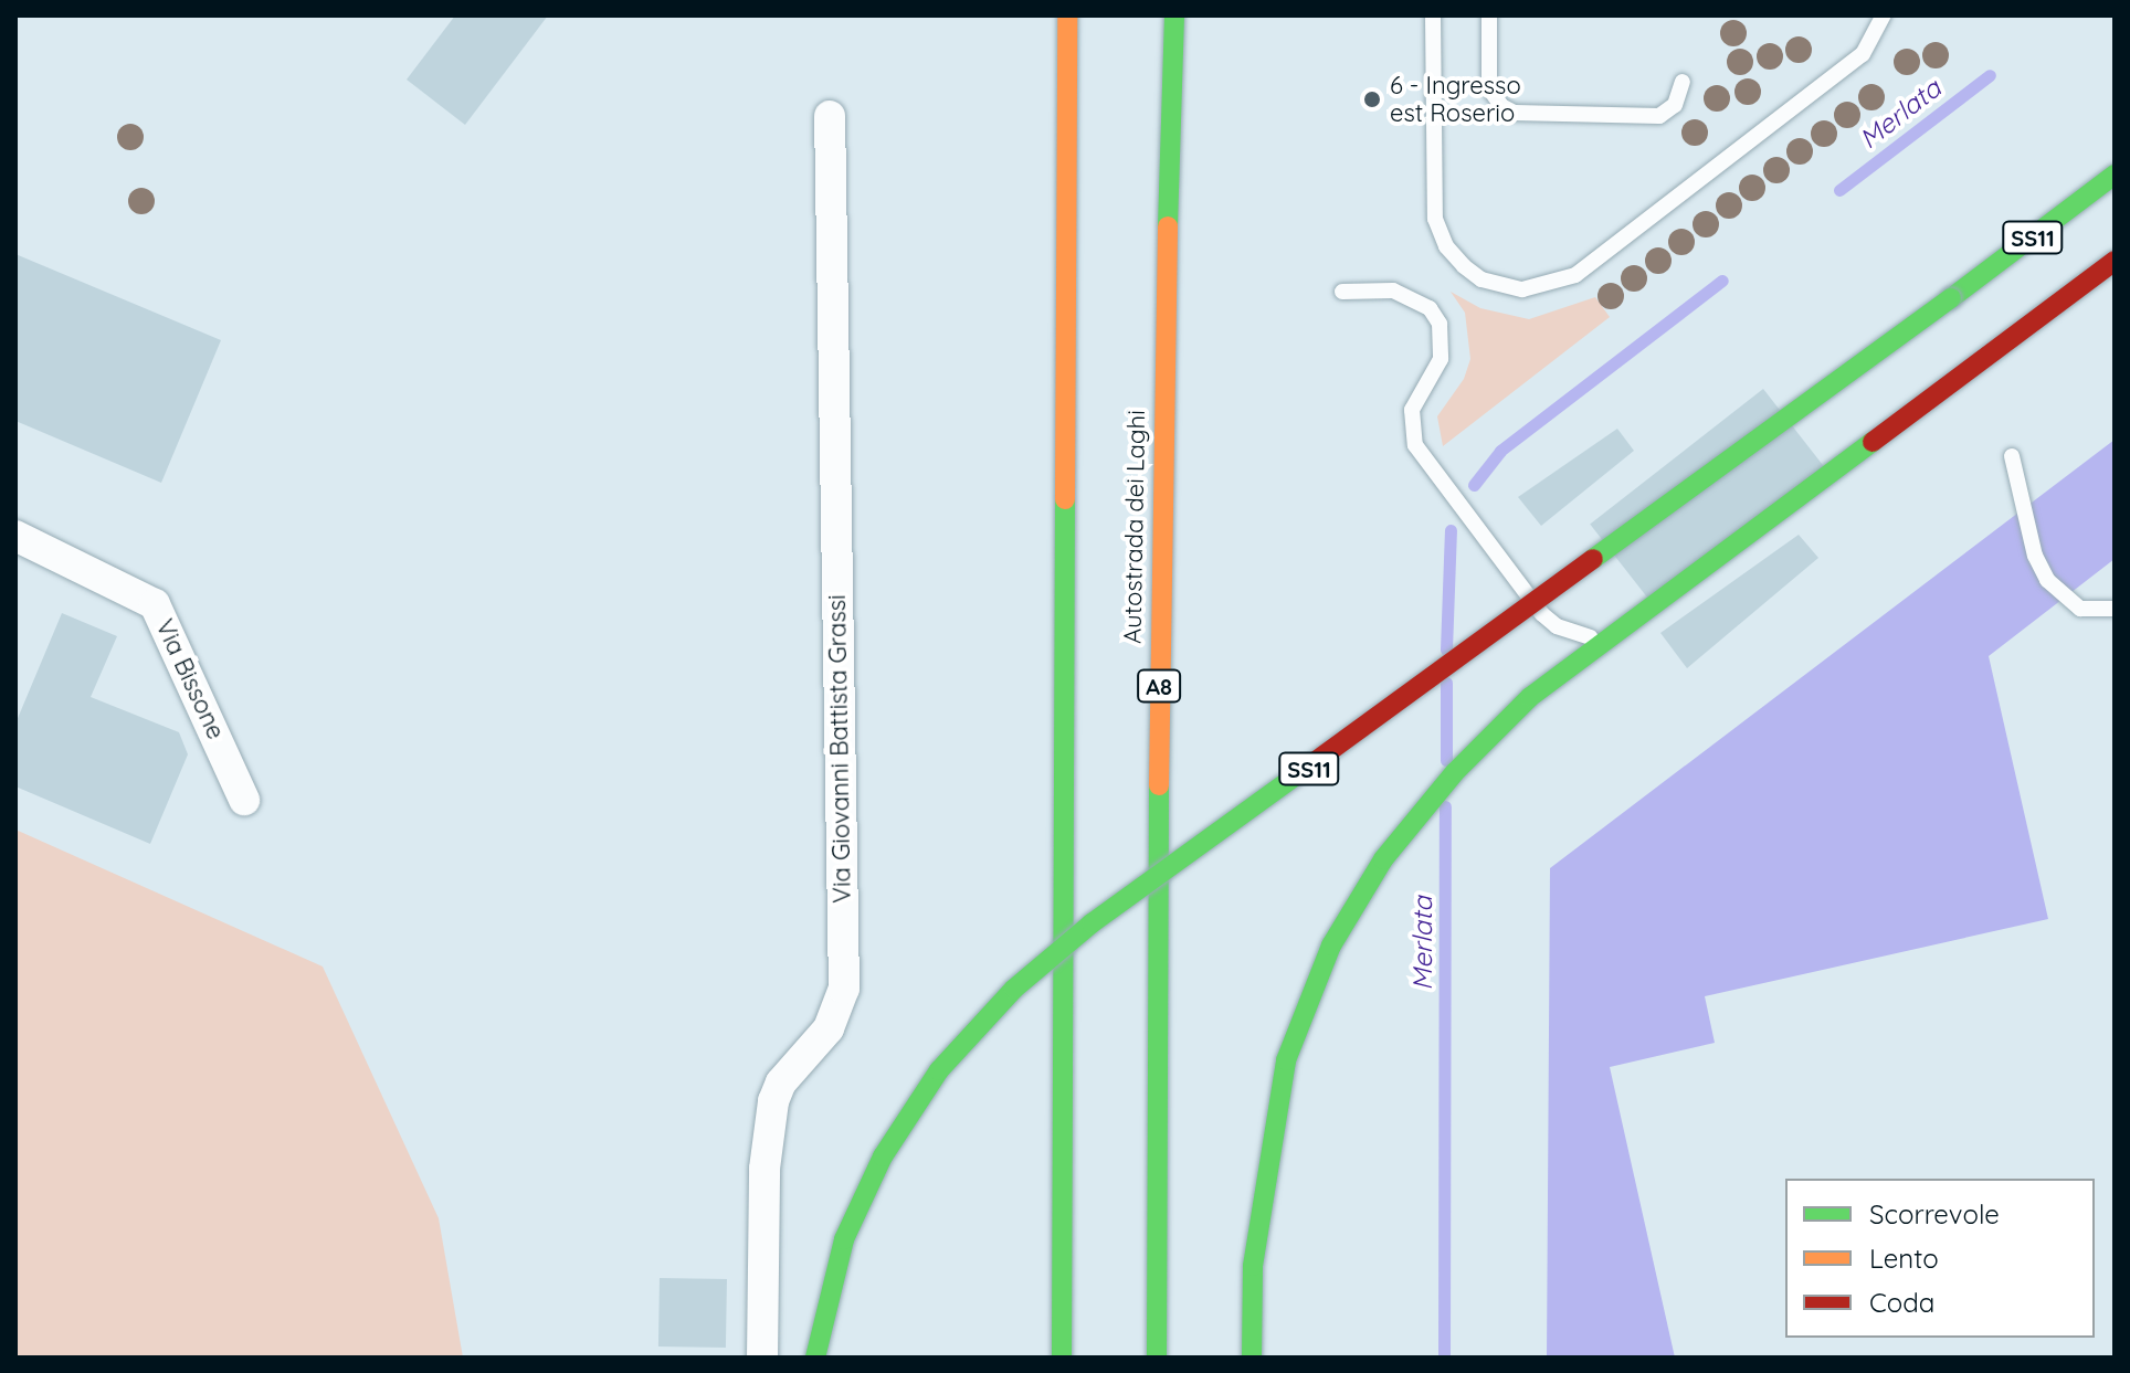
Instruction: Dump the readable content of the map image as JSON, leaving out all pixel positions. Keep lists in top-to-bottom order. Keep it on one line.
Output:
{"streets":{"highway":["SS11","Autostrada dei Laghi","A8"],"street":["Via Bissone","Via Giovanni Battista Grassi"]},"water":["Merlata"],"places":["6 - Ingresso est Roserio"],"legend":["Scorrevole","Lento","Coda"]}
